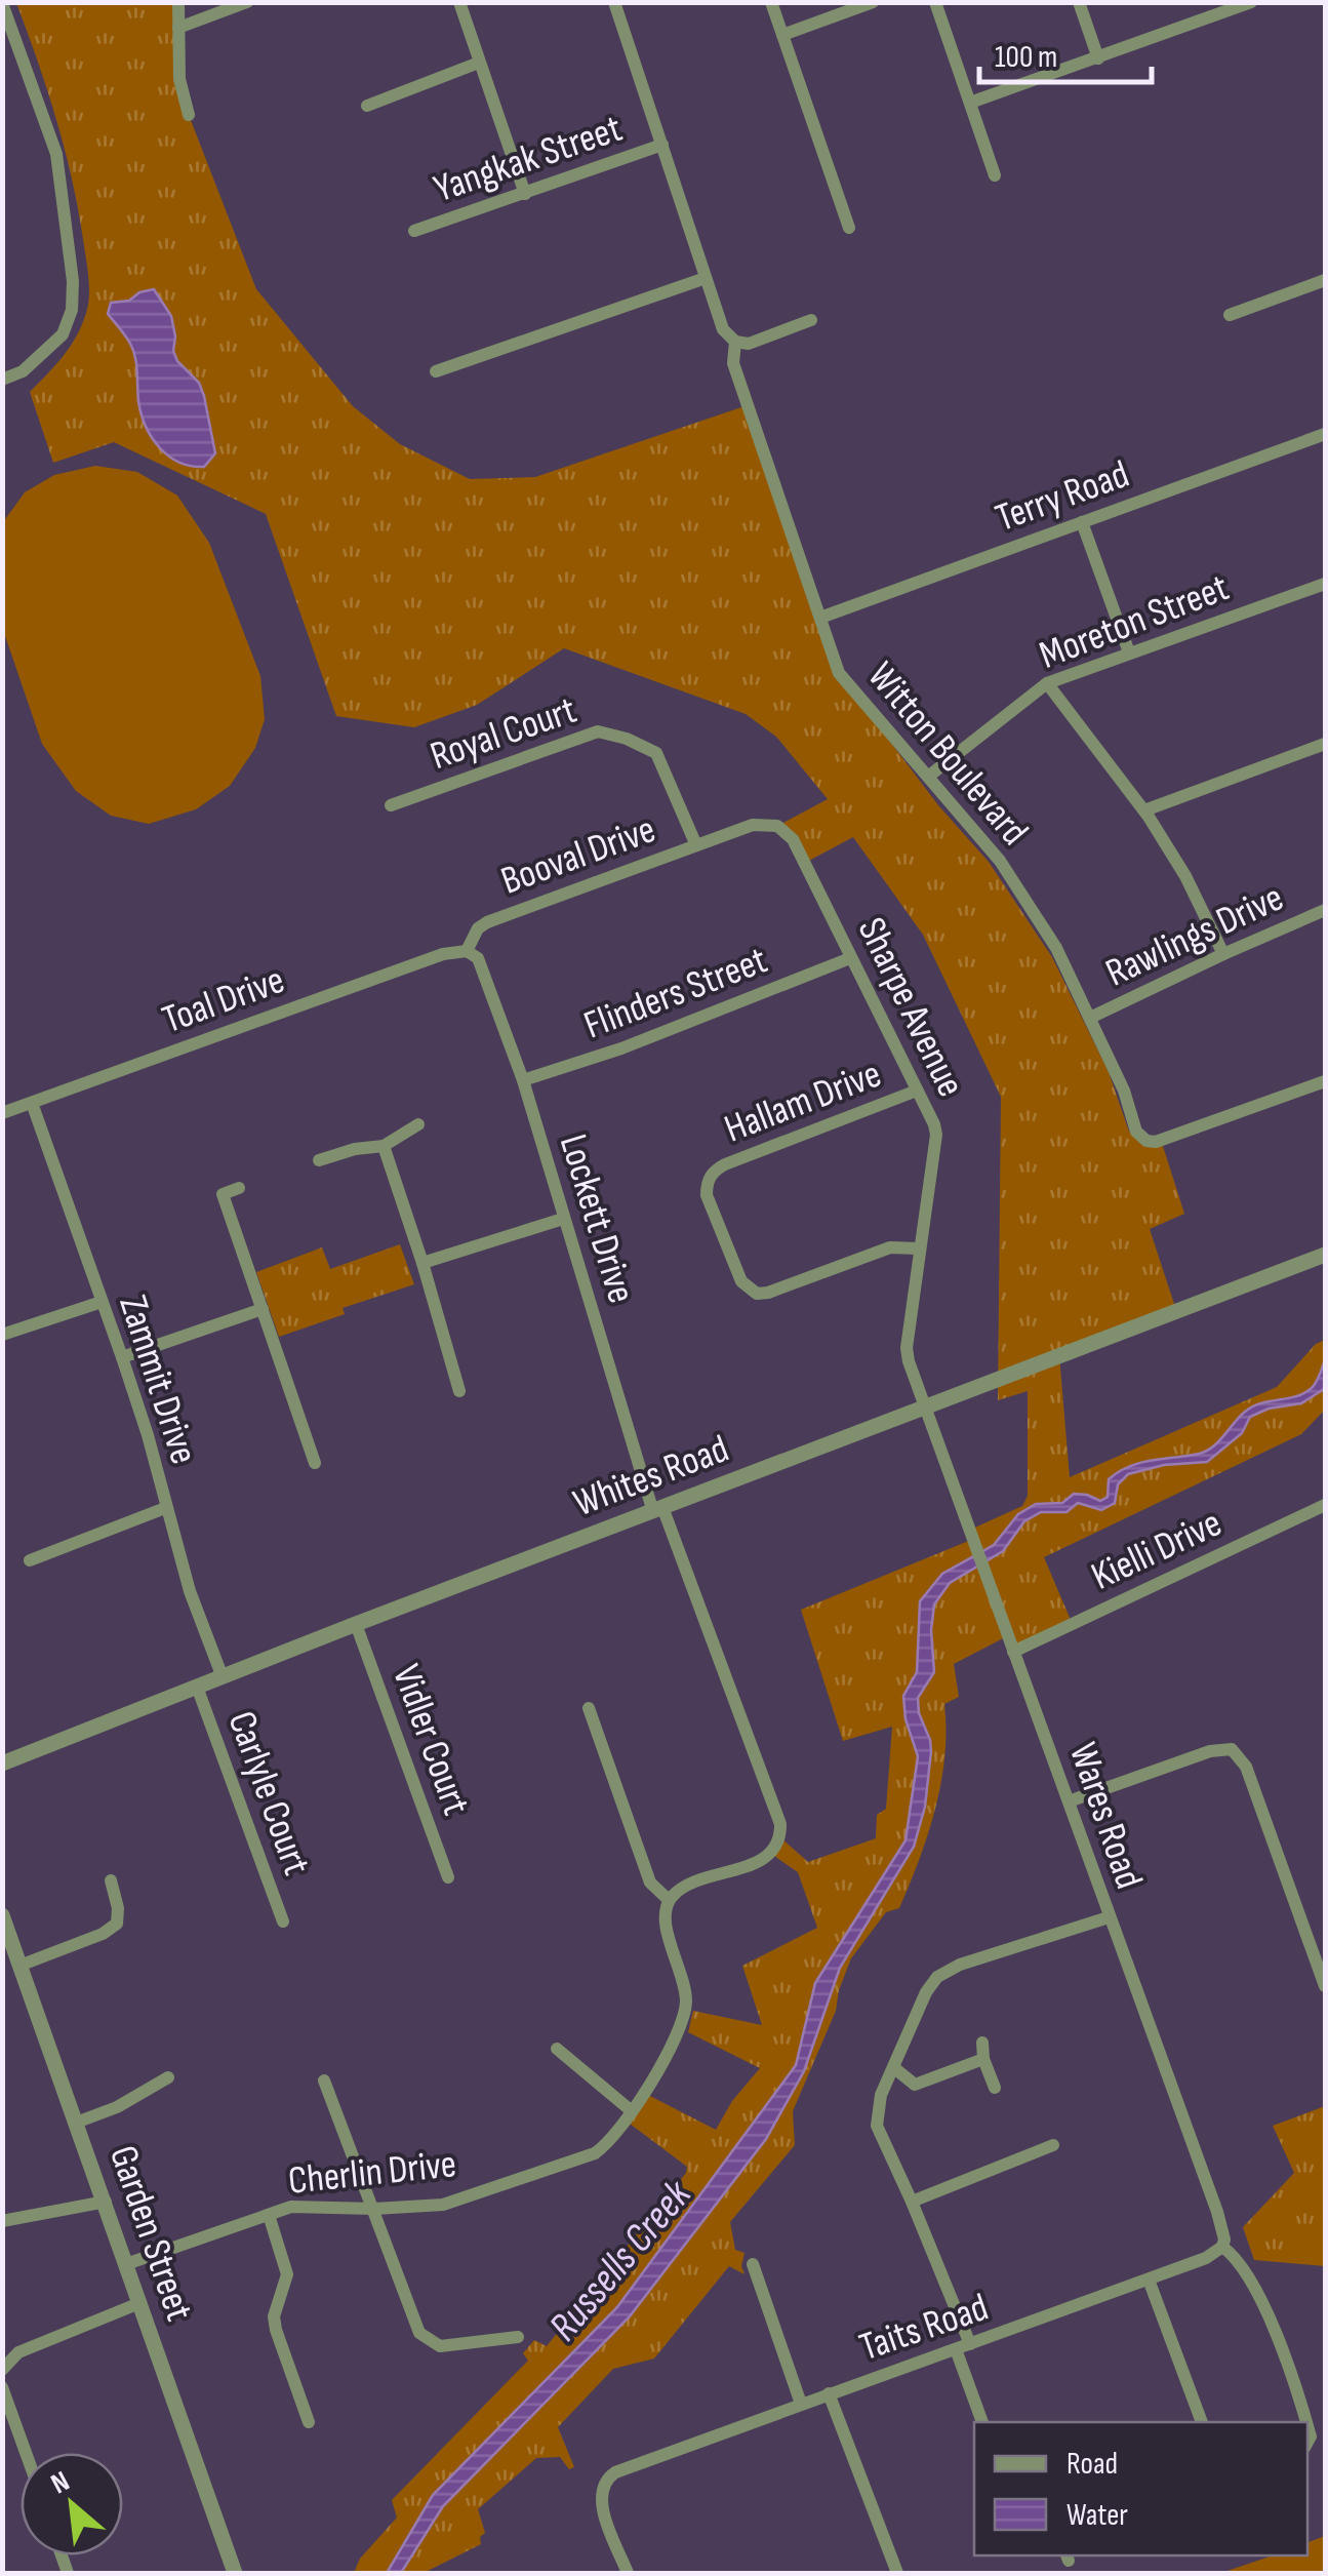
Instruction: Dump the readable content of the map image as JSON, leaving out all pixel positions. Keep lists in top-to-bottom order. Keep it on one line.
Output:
{"streets":{"street":["Yangkak Street","Terry Road","Moreton Street","Royal Court","Witton Boulevard","Booval Drive","Rawlings Drive","Flinders Street","Toal Drive","Sharpe Avenue","Hallam Drive","Lockett Drive","Zammit Drive","Whites Road","Kielli Drive","Vidler Court","Carlyle Court","Wares Road","Cherlin Drive","Garden Street","Taits Road"]},"crossings":[["Yangkak Street","Witton Boulevard"],["Terry Road","Witton Boulevard"],["Moreton Street","Witton Boulevard"],["Royal Court","Booval Drive"],["Witton Boulevard","Rawlings Drive"],["Booval Drive","Toal Drive"],["Booval Drive","Sharpe Avenue"],["Booval Drive","Lockett Drive"],["Flinders Street","Sharpe Avenue"],["Flinders Street","Lockett Drive"],["Toal Drive","Lockett Drive"],["Toal Drive","Zammit Drive"],["Sharpe Avenue","Hallam Drive"],["Sharpe Avenue","Whites Road"],["Sharpe Avenue","Wares Road"],["Lockett Drive","Whites Road"],["Zammit Drive","Whites Road"],["Whites Road","Vidler Court"],["Whites Road","Carlyle Court"],["Whites Road","Wares Road"],["Kielli Drive","Wares Road"],["Wares Road","Taits Road"],["Cherlin Drive","Garden Street"]],"water":["Russells Creek"],"legend":["Road","Water"],"scale_bar":"100 m","north":"top left"}
